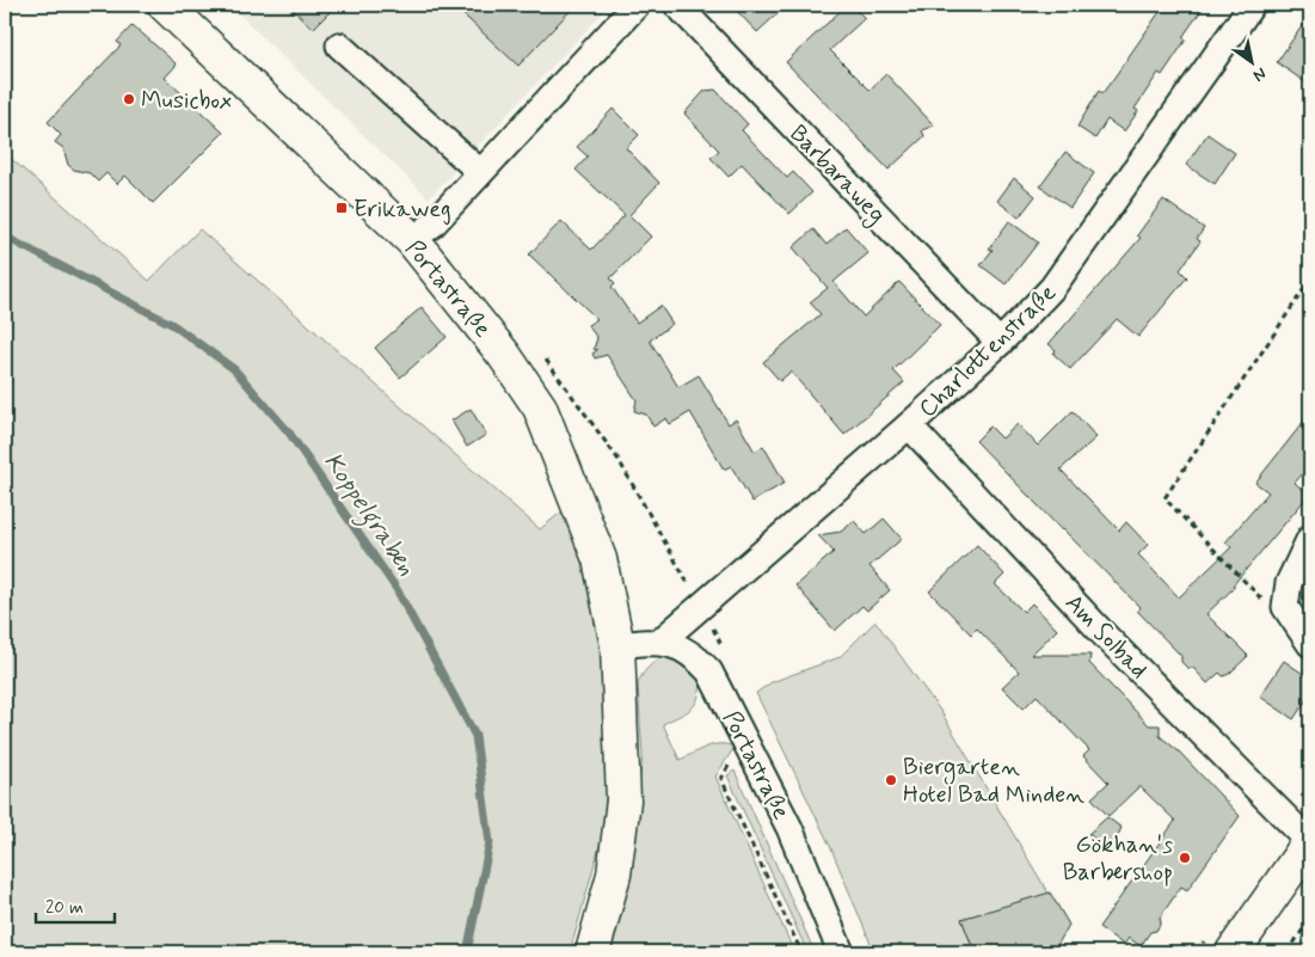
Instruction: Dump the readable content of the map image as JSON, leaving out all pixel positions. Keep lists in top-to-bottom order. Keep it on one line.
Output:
{"streets":{"main road":["Portastraße"],"street":["Barbaraweg","Charlottenstraße","Am Solbad"]},"crossings":[["Barbaraweg","Charlottenstraße"],["Portastraße","Charlottenstraße"],["Charlottenstraße","Am Solbad"]],"water":["Koppelgraben"],"places":{"other":["Musicbox","Biergarten Hotel Bad Minden","Gökhan's Barbershop"],"transit":["Erikaweg"]},"scale_bar":"20 m","north":"bottom right"}
